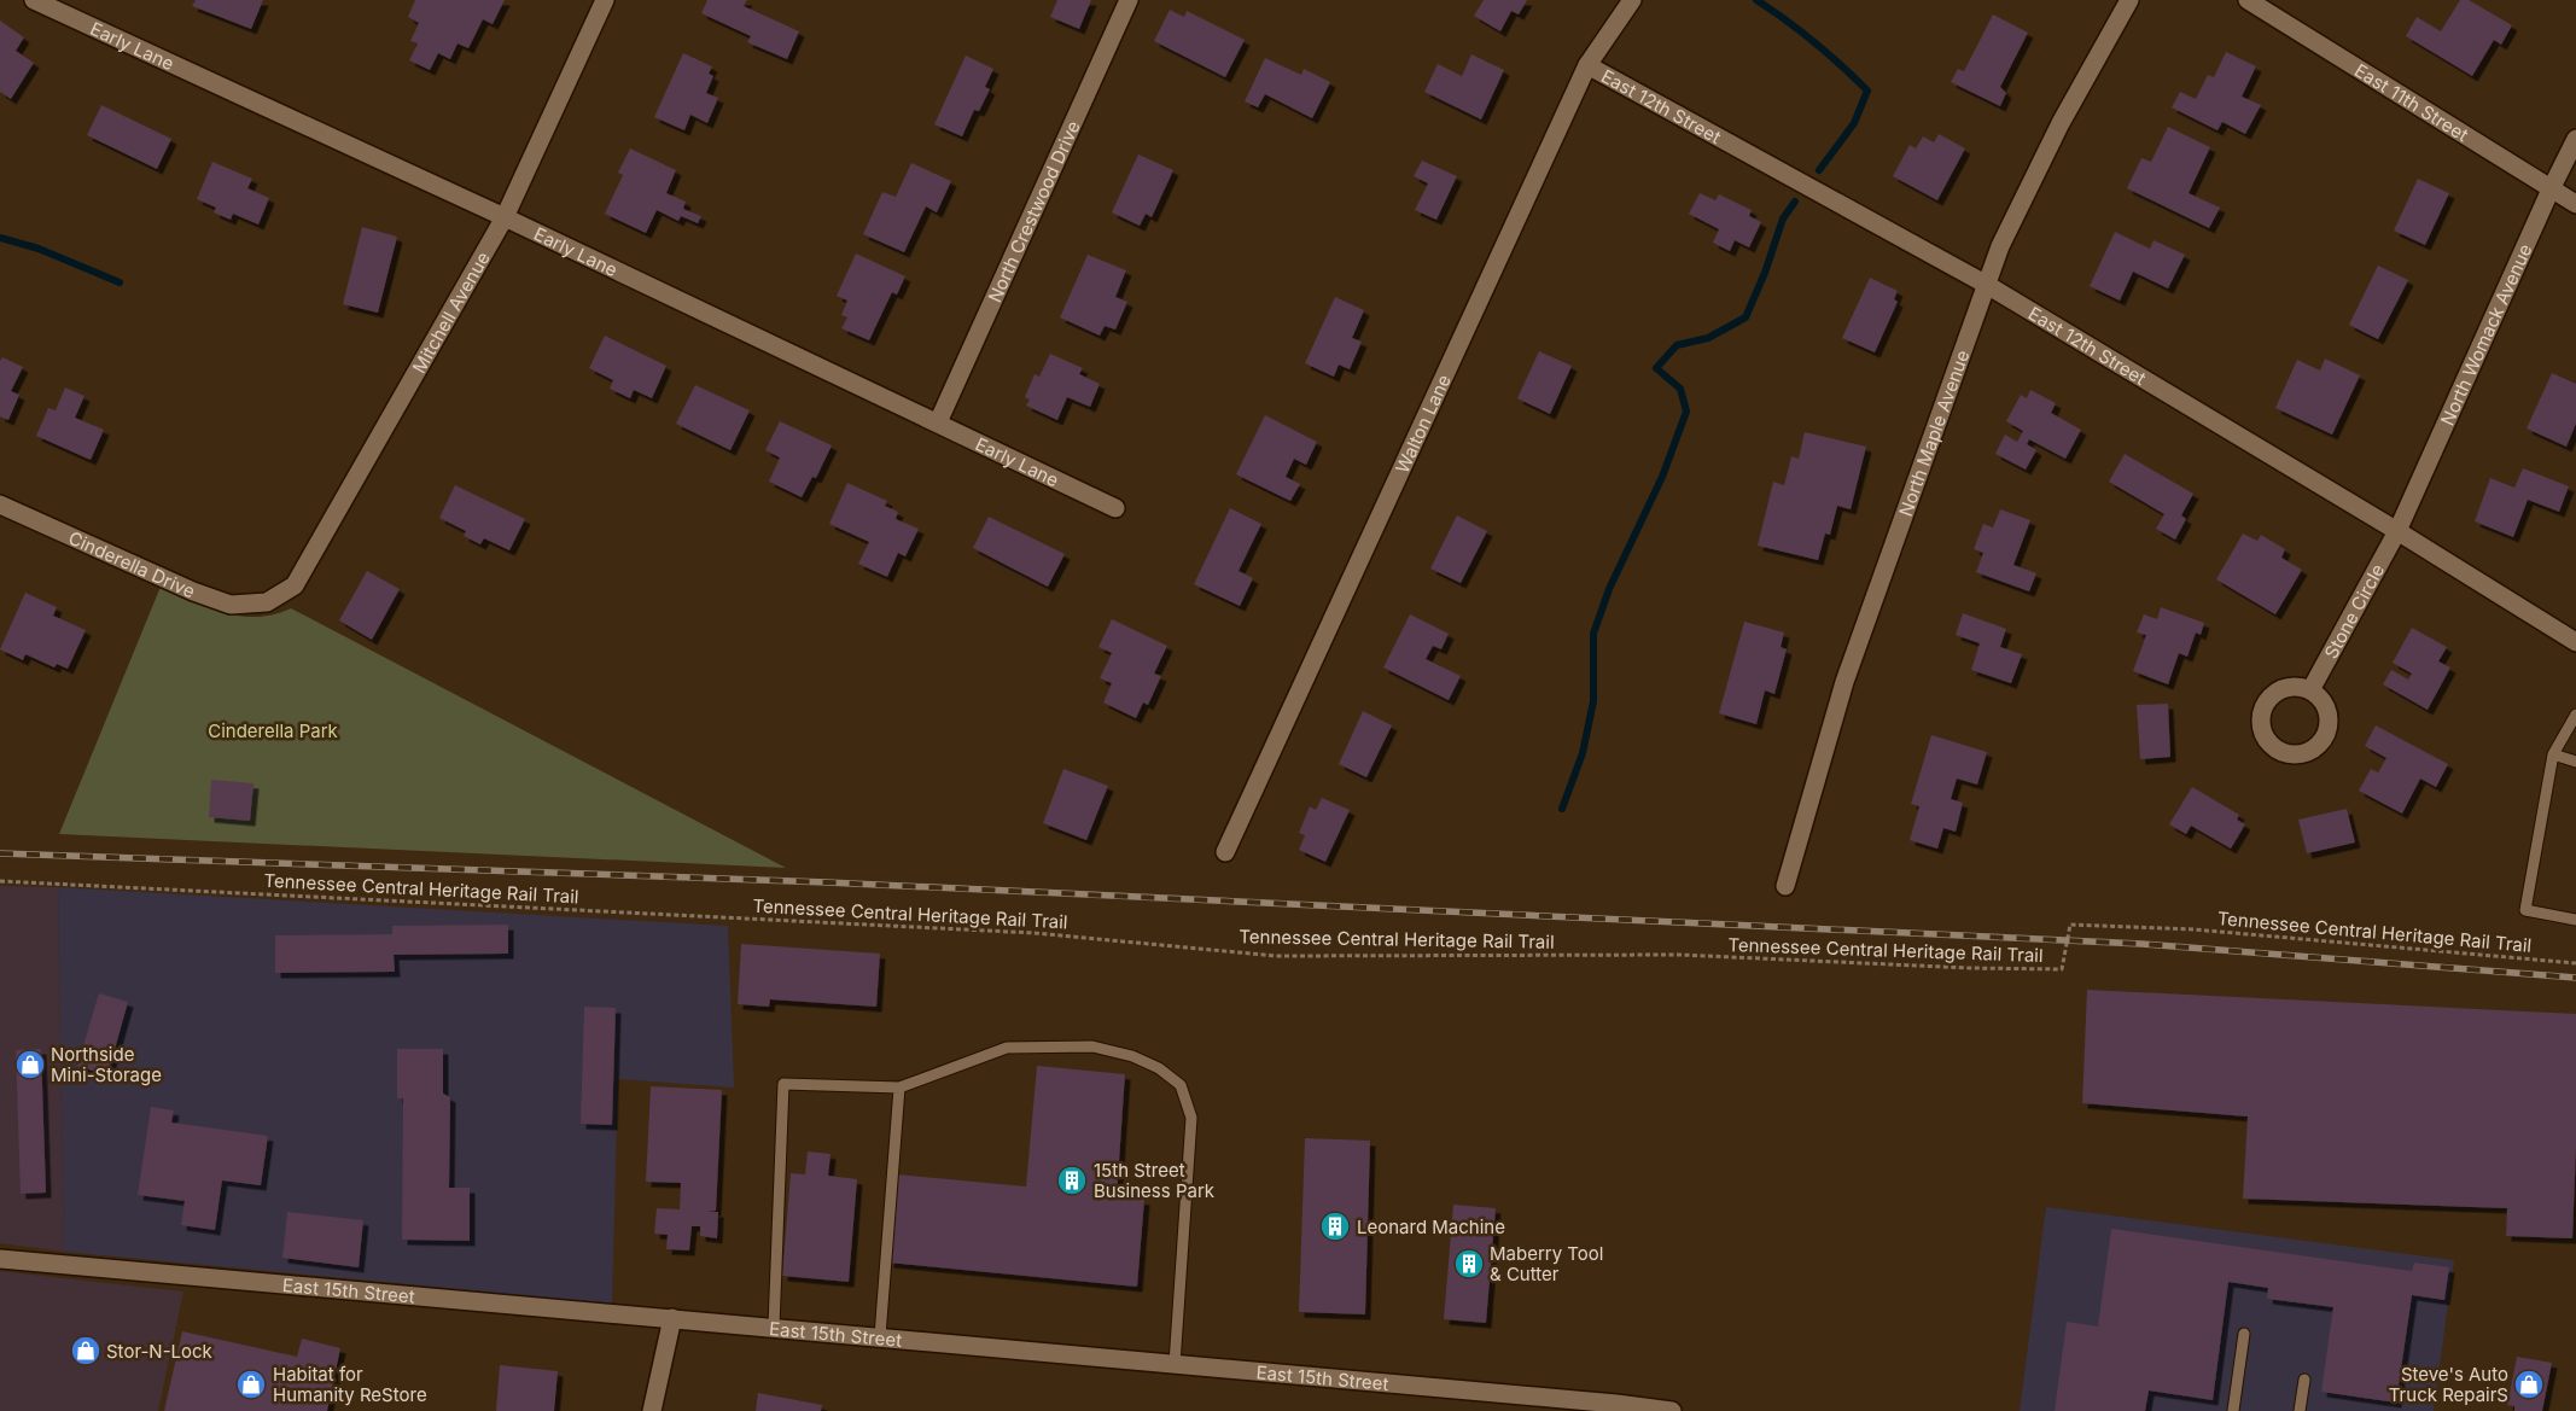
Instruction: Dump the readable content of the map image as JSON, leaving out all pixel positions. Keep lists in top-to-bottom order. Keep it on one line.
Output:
{"streets":{"street":["Early Lane","East 11th Street","East 12th Street","North Crestwood Drive","Mitchell Avenue","North Womack Avenue","Walton Lane","North Maple Avenue","Cinderella Drive","Stone Circle","East 15th Street"],"path":["Tennessee Central Heritage Rail Trail"]},"crossings":[["Early Lane","North Crestwood Drive"],["Early Lane","Mitchell Avenue"],["East 11th Street","North Womack Avenue"],["East 12th Street","North Womack Avenue"],["East 12th Street","Walton Lane"],["East 12th Street","North Maple Avenue"],["East 12th Street","Stone Circle"],["Mitchell Avenue","Cinderella Drive"],["North Womack Avenue","Stone Circle"]],"parks":["Cinderella Park"],"places":{"shop":["Northside Mini-Storage","Stor-N-Lock","Habitat for Humanity ReStore","Steve's Auto Truck RepairS"],"building":["15th Street Business Park","Leonard Machine","Maberry Tool & Cutter"]}}
